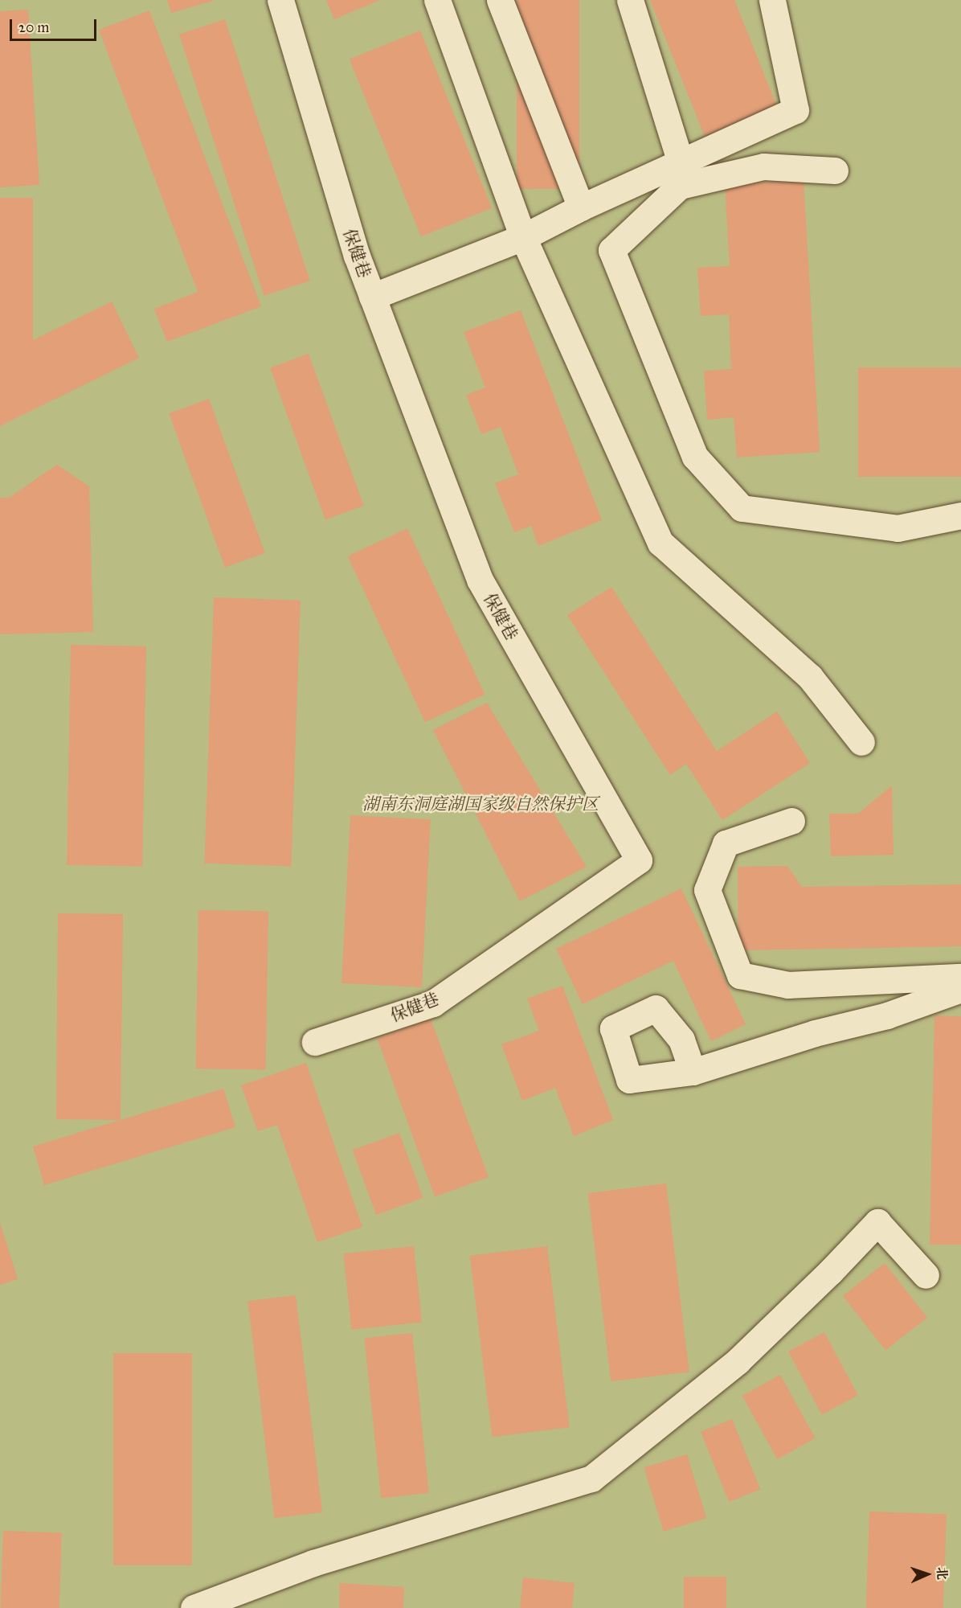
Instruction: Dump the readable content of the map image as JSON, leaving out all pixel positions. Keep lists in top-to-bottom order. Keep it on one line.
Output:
{"streets":{"street":["保健巷"]},"parks":["湖南东洞庭湖国家级自然保护区"],"scale_bar":"20 m","north":"right"}
